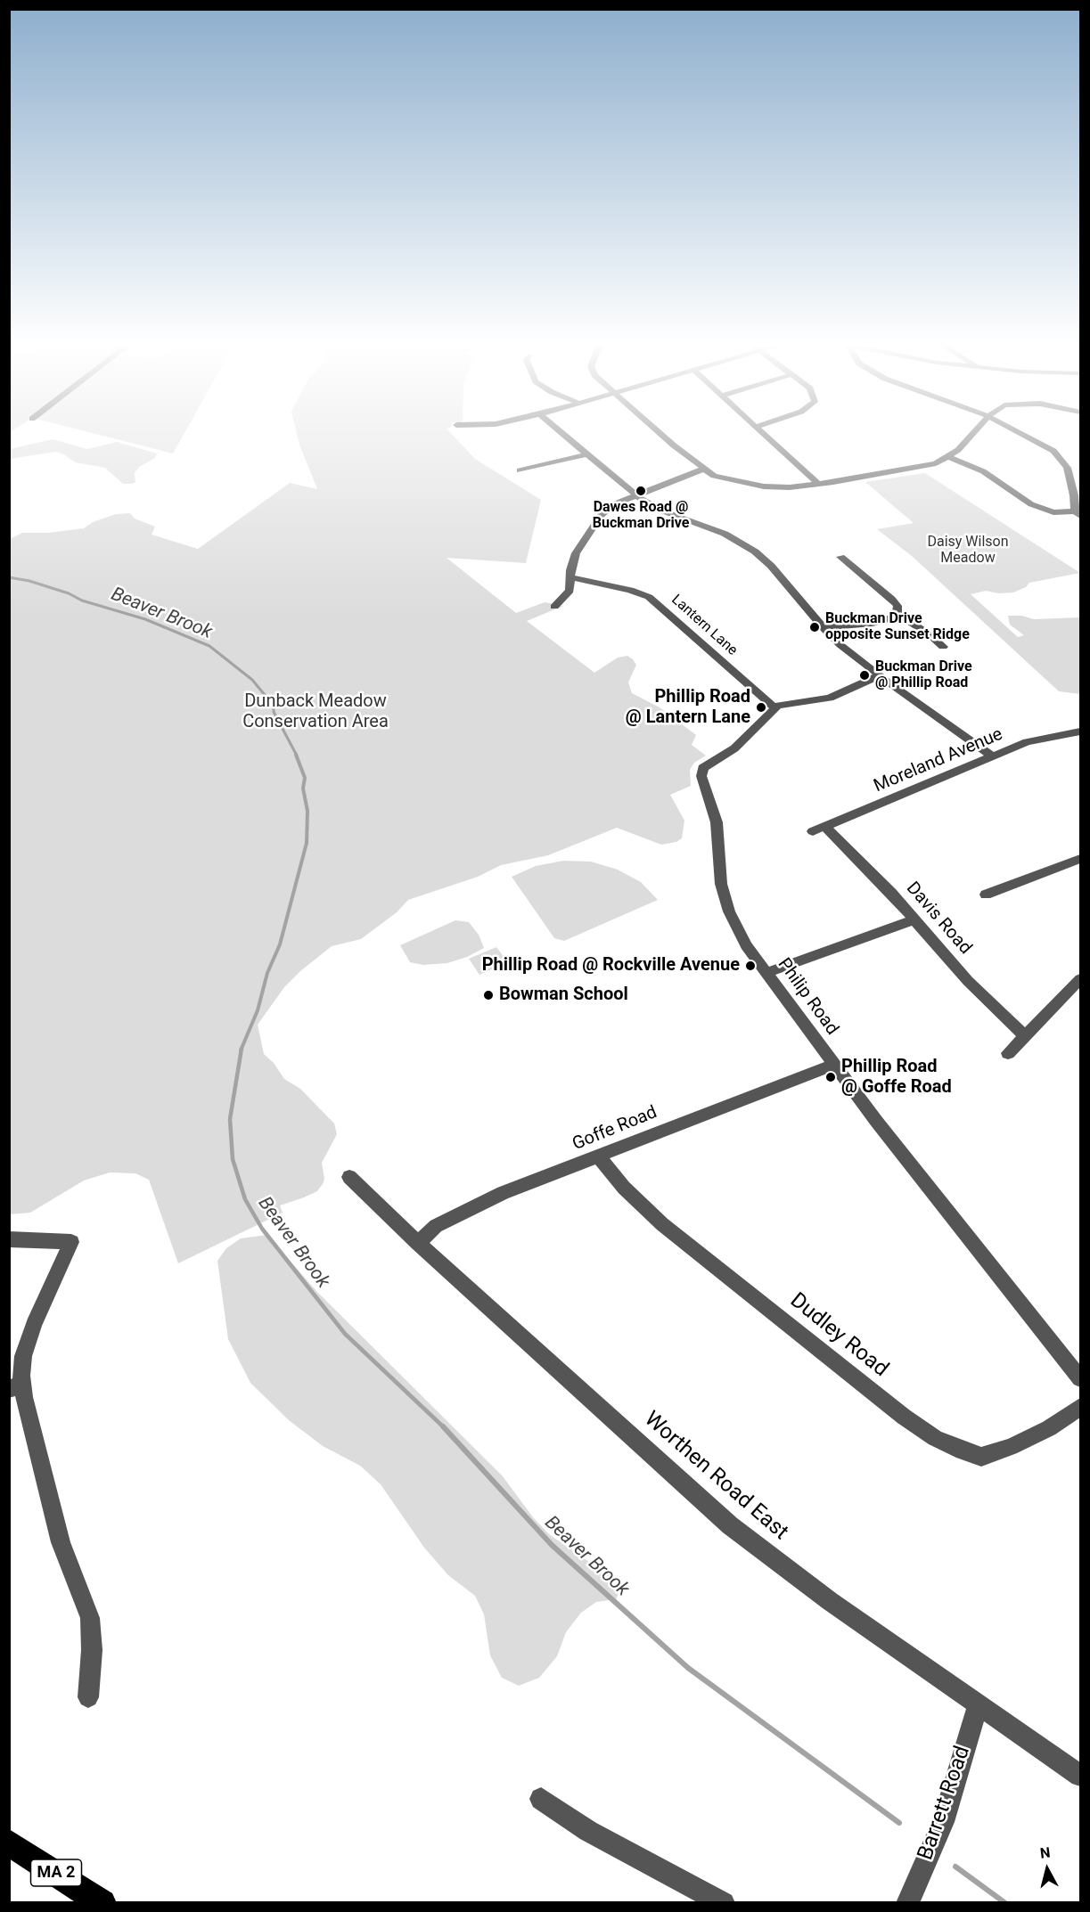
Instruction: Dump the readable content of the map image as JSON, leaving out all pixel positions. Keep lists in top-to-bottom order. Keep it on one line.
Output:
{"streets":{"highway":["MA 2"],"street":["Lantern Lane","Moreland Avenue","Davis Road","Philip Road","Goffe Road","Dudley Road","Worthen Road East","Barrett Road"]},"crossings":[["Lantern Lane","Philip Road"],["Moreland Avenue","Davis Road"],["Philip Road","Goffe Road"],["Goffe Road","Dudley Road"],["Goffe Road","Worthen Road East"],["Worthen Road East","Barrett Road"]],"water":["Beaver Brook"],"parks":["Daisy Wilson Meadow","Dunback Meadow Conservation Area"],"places":["Dawes Road @ Buckman Drive","Buckman Drive opposite Sunset Ridge","Buckman Drive @ Phillip Road","Phillip Road @ Lantern Lane","Phillip Road @ Rockville Avenue","Bowman School","Phillip Road @ Goffe Road"],"north":"top"}
